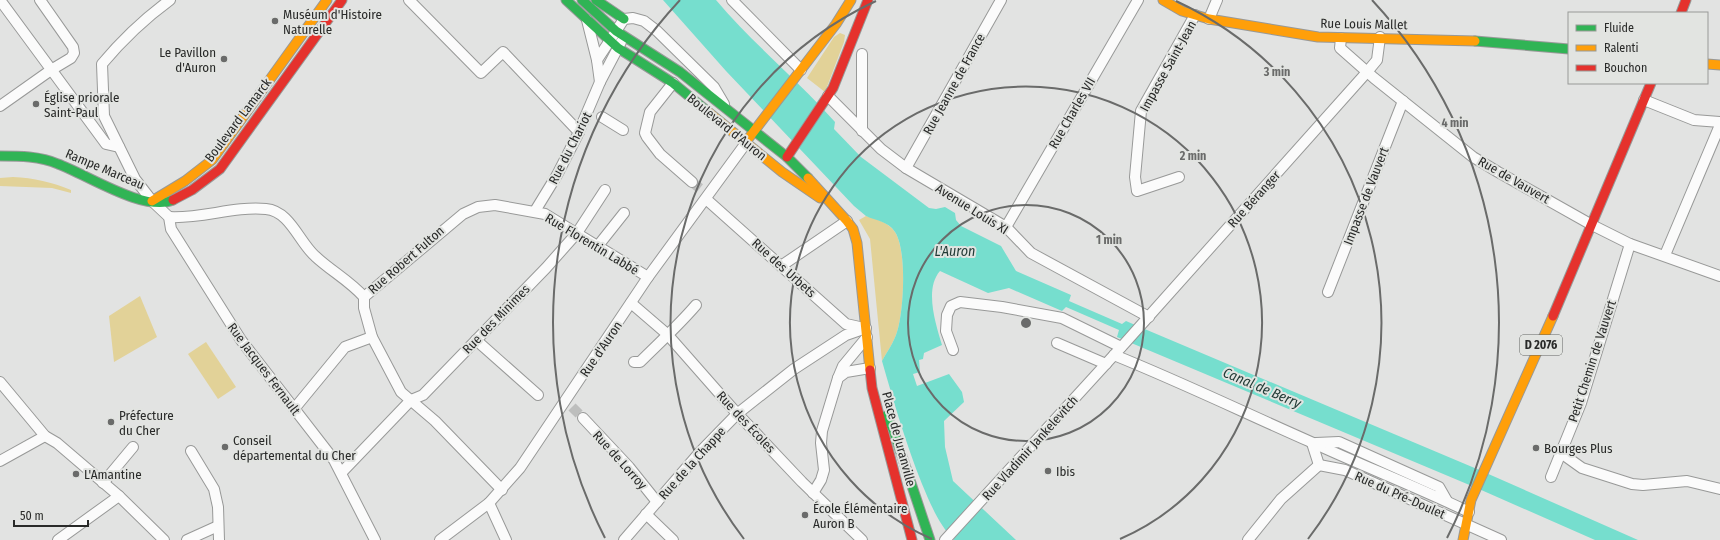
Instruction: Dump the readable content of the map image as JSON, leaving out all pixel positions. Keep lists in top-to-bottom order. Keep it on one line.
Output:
{"streets":{"main road":["Rue Louis Mallet","Boulevard Lamarck","Boulevard d'Auron","Rampe Marceau","D 2076","Place de Juranville"],"street":["Impasse Saint-Jean","Rue Jeanne de France","Rue Charles VII","Rue du Chariot","Rue de Vauvert","Impasse de Vauvert","Rue Béranger","Avenue Louis XI","Rue Florentin Labbé","Rue Robert Fulton","Rue des Urbets","Rue des Minimes","Rue d'Auron","Petit Chemin de Vauvert","Rue Jacques Fernault","Rue des Écoles","Rue Vladimir Jankelevitch","Rue de Lorroy","Rue de la Chappe","Rue du Pré-Doulet"]},"crossings":[["Rue Louis Mallet","Impasse Saint-Jean"],["Rue Louis Mallet","Rue de Vauvert"],["Rue Louis Mallet","Rue Béranger"],["Rue Jeanne de France","Avenue Louis XI"],["Rue Charles VII","Avenue Louis XI"],["Boulevard Lamarck","Rampe Marceau"],["Boulevard Lamarck","Rue Jacques Fernault"],["Boulevard d'Auron","Rue du Chariot"],["Boulevard d'Auron","Rue des Urbets"],["Boulevard d'Auron","Rue d'Auron"],["Boulevard d'Auron","Place de Juranville"],["Boulevard d'Auron","Rue de la Chappe"],["Rue du Chariot","Rue Florentin Labbé"],["Rue du Chariot","Rue Robert Fulton"],["Rampe Marceau","Rue Jacques Fernault"],["Rue de Vauvert","Impasse de Vauvert"],["Rue de Vauvert","Rue Béranger"],["Rue de Vauvert","D 2076"],["Rue de Vauvert","Petit Chemin de Vauvert"],["Rue Béranger","Avenue Louis XI"],["Rue Béranger","Rue Vladimir Jankelevitch"],["Rue Béranger","Rue du Pré-Doulet"],["Rue Florentin Labbé","Rue Robert Fulton"],["Rue Florentin Labbé","Rue des Minimes"],["Rue Florentin Labbé","Rue d'Auron"],["Rue Robert Fulton","Rue des Minimes"],["Rue Robert Fulton","Rue d'Auron"],["Rue des Urbets","Rue d'Auron"],["Rue des Urbets","Rue de la Chappe"],["Rue des Minimes","Rue Jacques Fernault"],["D 2076","Rue du Pré-Doulet"],["Rue d'Auron","Rue des Écoles"],["Rue des Écoles","Rue de la Chappe"],["Rue Vladimir Jankelevitch","Rue du Pré-Doulet"],["Rue de Lorroy","Rue de la Chappe"]],"water":["L'Auron","Canal de Berry"],"places":["Muséum d'Histoire Naturelle","Le Pavillon d'Auron","Église priorale Saint-Paul","Préfecture du Cher","Conseil départemental du Cher","Bourges Plus","Ibis","L'Amantine","École Élémentaire Auron B"],"legend":["Fluide","Ralenti","Bouchon"],"scale_bar":"50 m","rings":["3 min","4 min","2 min","1 min"]}
